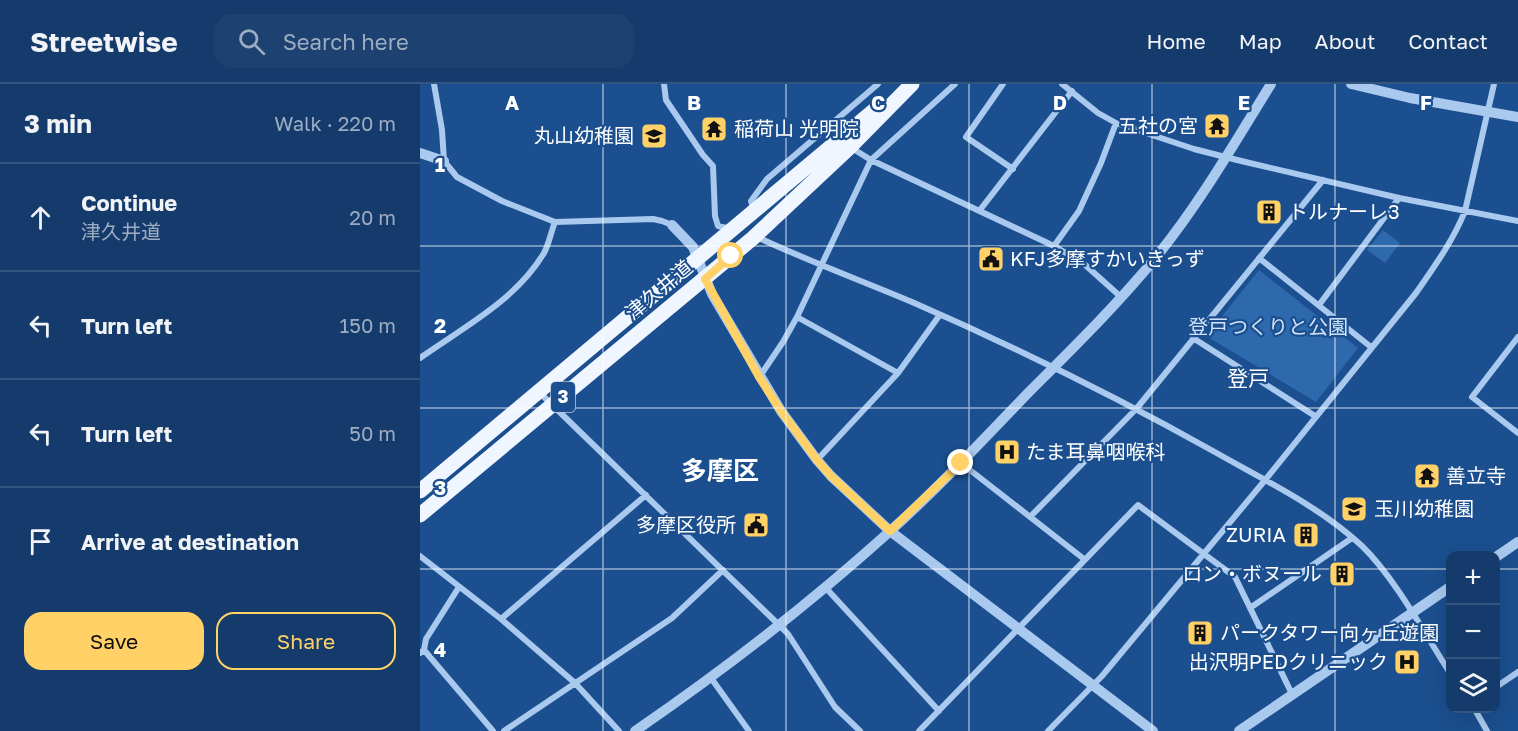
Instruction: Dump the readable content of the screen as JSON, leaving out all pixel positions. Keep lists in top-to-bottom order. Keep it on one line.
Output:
{"streets":{"main road":["津久井道","3"]},"districts":["登戸","多摩区"],"parks":["登戸つくりと公園"],"places":{"temple":["五社の宮","稲荷山 光明院","善立寺"],"school or university":["丸山幼稚園","玉川幼稚園"],"building":["トルナーレ3","ZURIA","ロン・ボヌール","パークタワー向ヶ丘遊園"],"public building":["KFJ多摩すかいきっず","多摩区役所"],"hospital":["たま耳鼻咽喉科","出沢明PEDクリニック"]},"page":{"header":"Streetwise","search":"Search here","nav":["Home","Map","About","Contact"],"heading":["3 min","Walk · 220 m"],"list":[["Continue","津久井道","20 m"],["Turn left","150 m"],["Turn left","50 m"],"Arrive at destination"],"map_buttons":["+","−"],"buttons":["Save","Share"]},"grid":{"columns":["A","B","C","D","E","F"],"rows":["1","2","3","4"]}}
